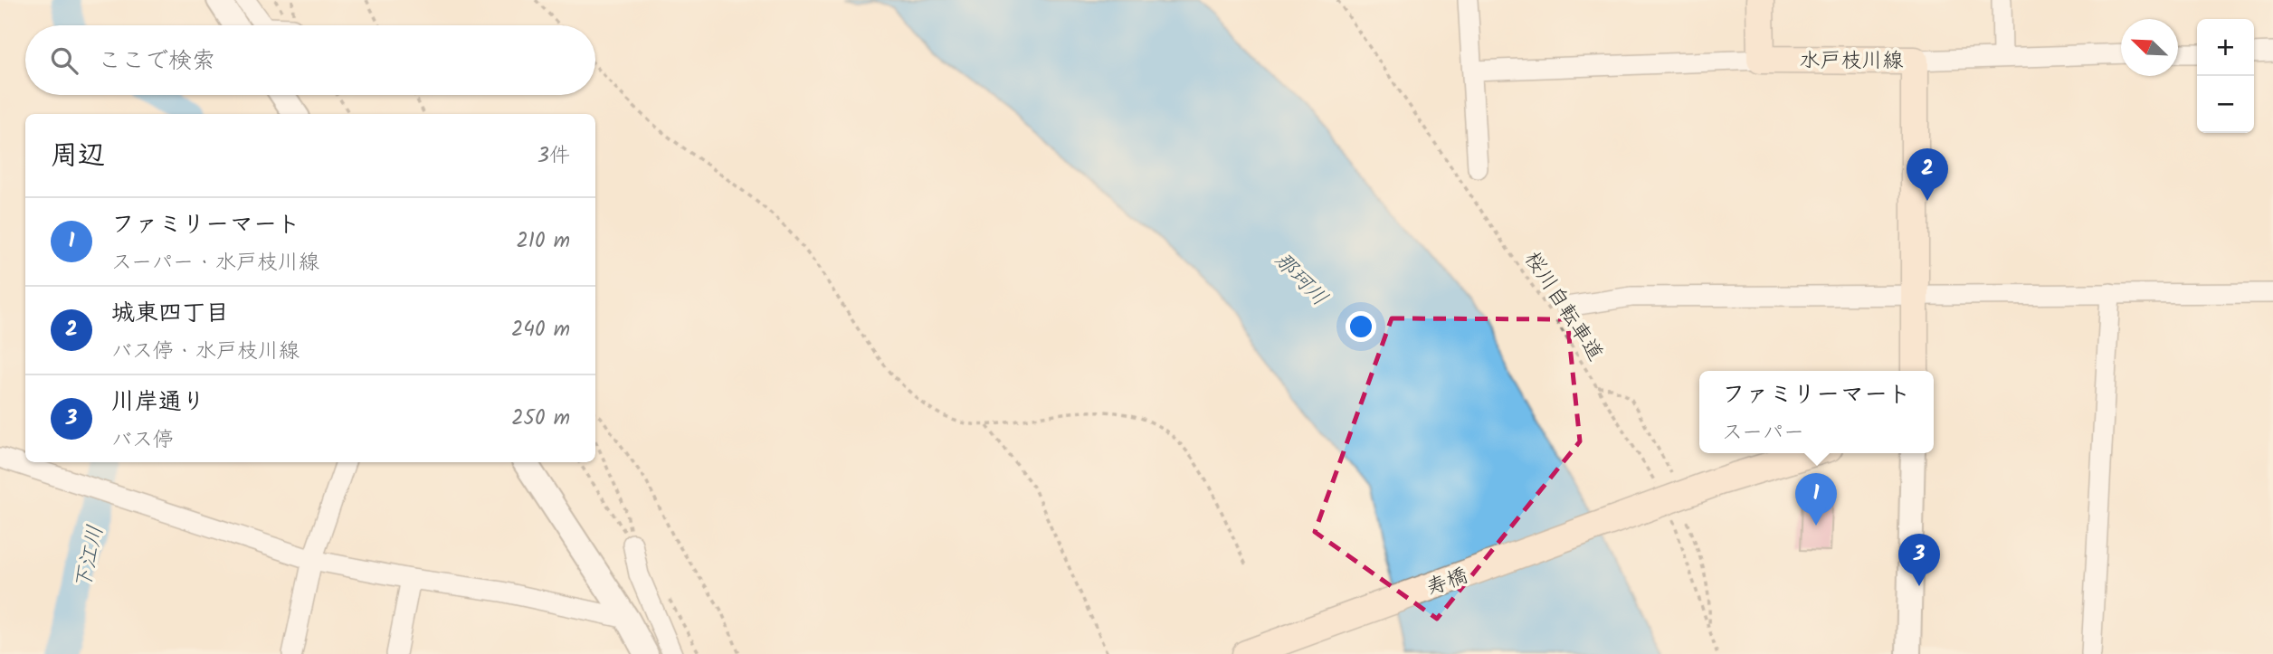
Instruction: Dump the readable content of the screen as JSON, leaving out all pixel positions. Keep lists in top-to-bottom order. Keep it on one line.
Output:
{"streets":{"main road":["水戸枝川線","寿橋"],"path":["桜川自転車道"]},"crossings":[["桜川自転車道","寿橋"]],"water":["那珂川","下江川"],"north":"top left","page":{"map_buttons":["+","−"],"search":"ここで検索","heading":["周辺","3件"],"pins":["2","1","3"],"list":[{"mark":"1","name":"ファミリーマート","note":"スーパー · 水戸枝川線","value":"210 m"},{"mark":"2","name":"城東四丁目","note":"バス停 · 水戸枝川線","value":"240 m"},{"mark":"3","name":"川岸通り","note":"バス停","value":"250 m"}],"popup":["ファミリーマート","スーパー"]}}
